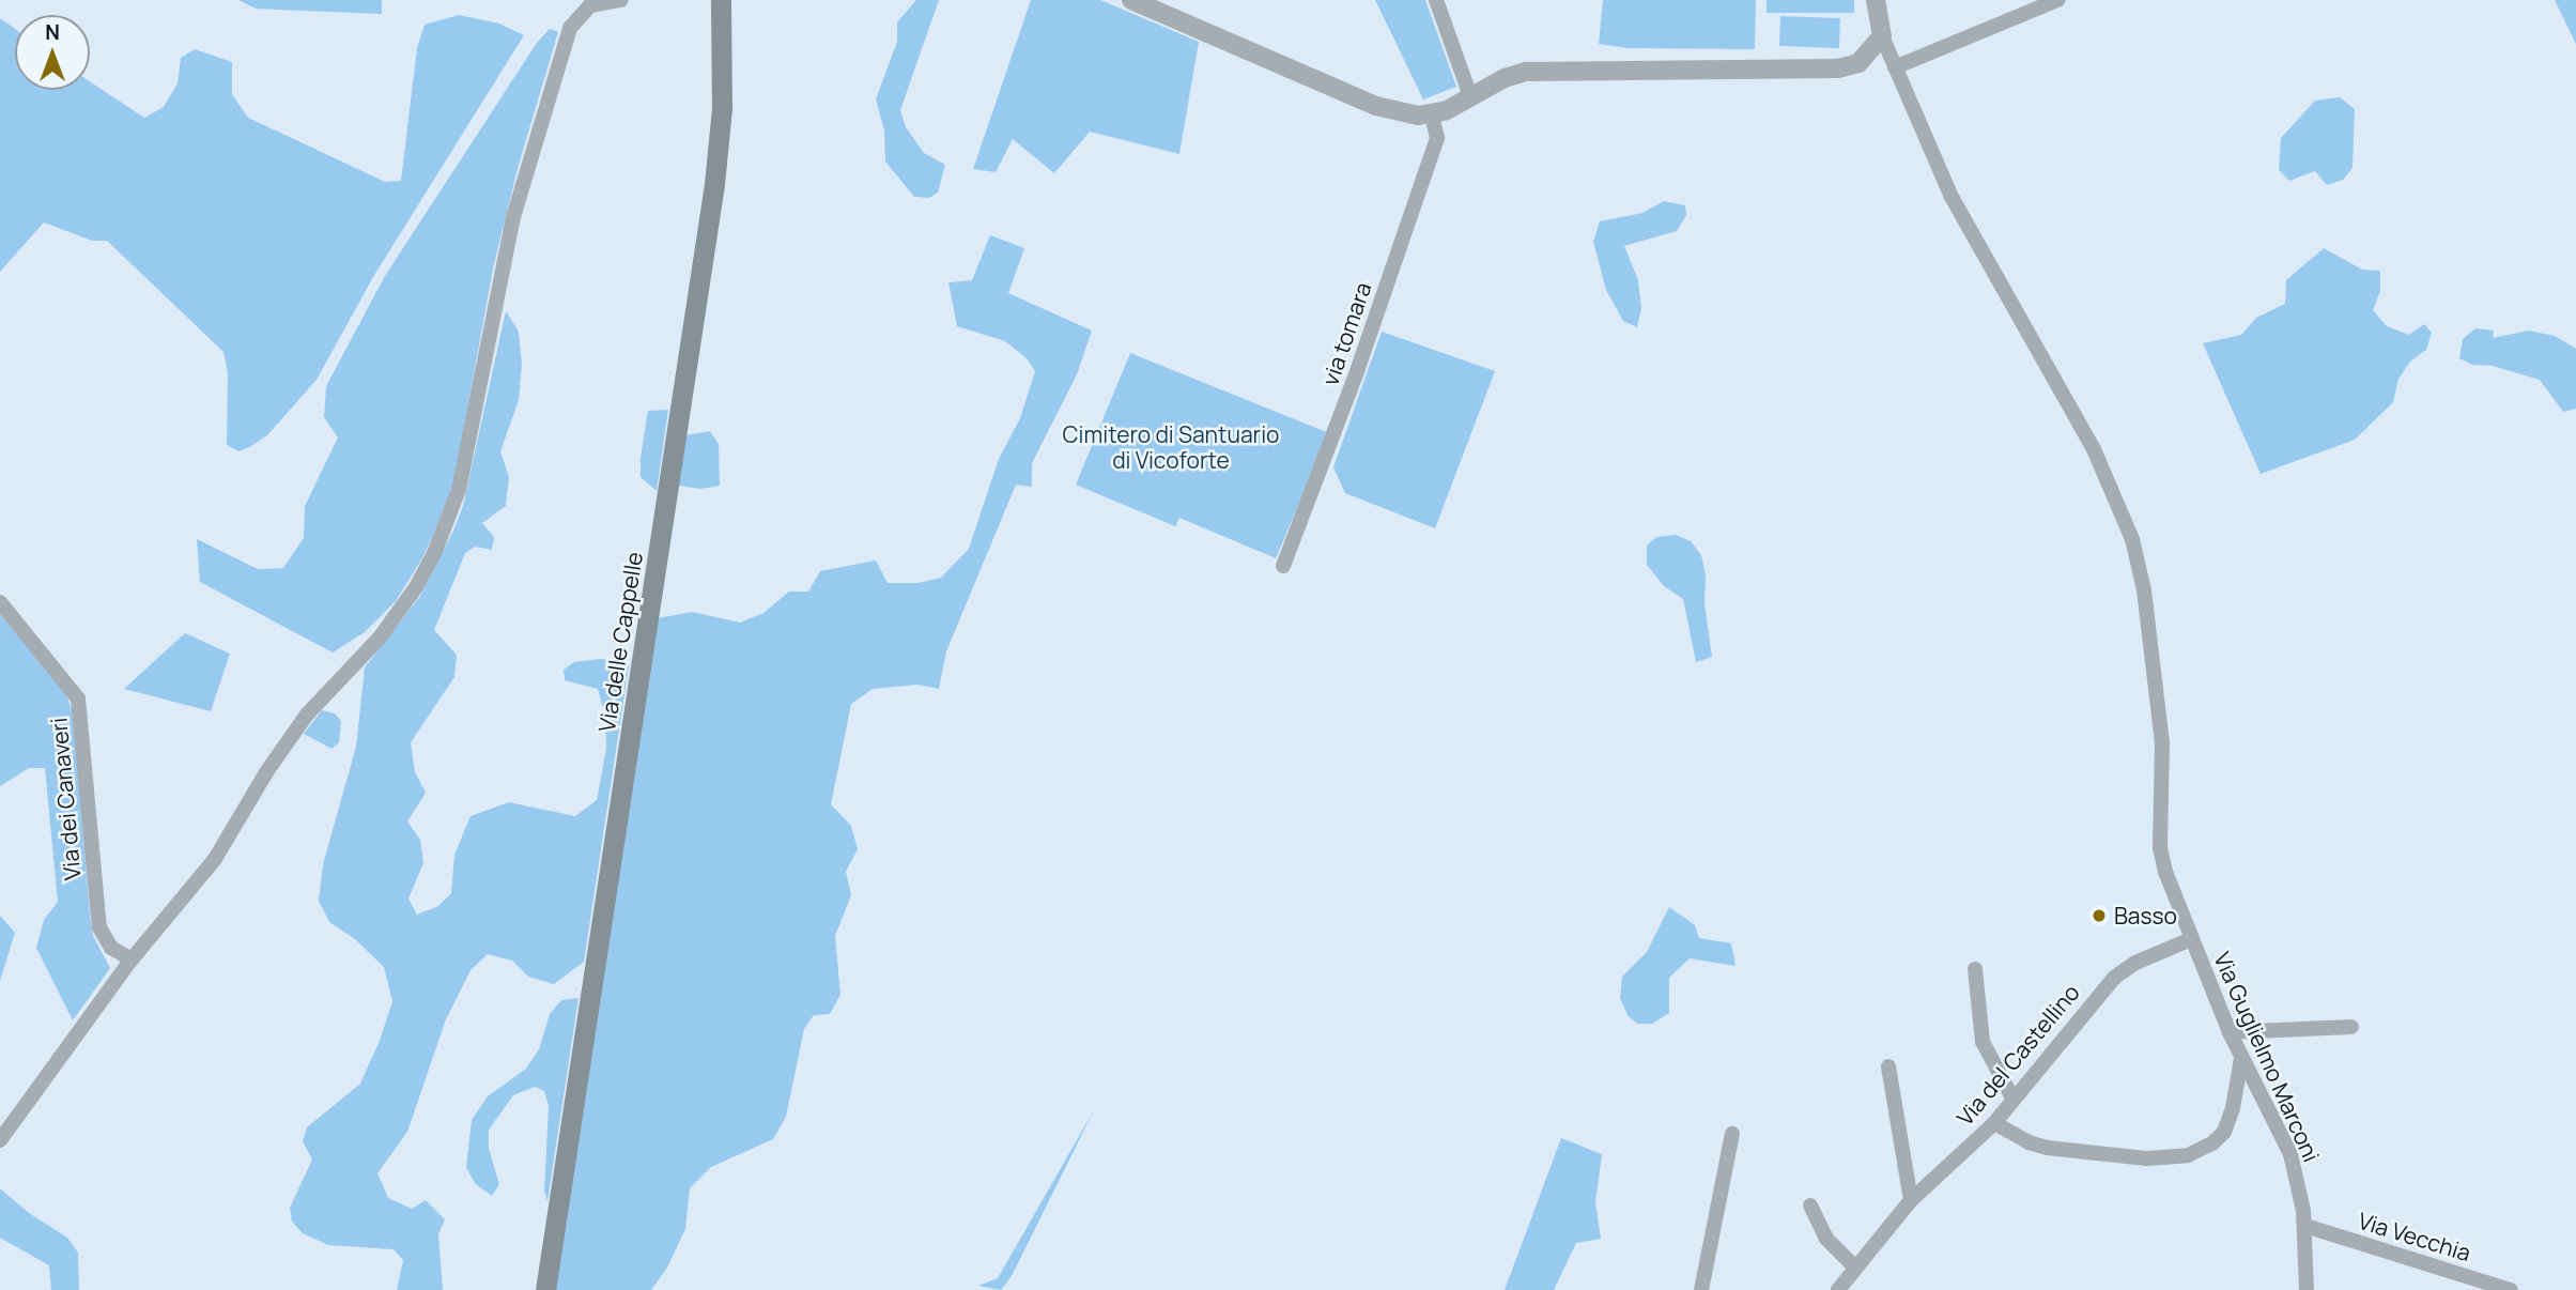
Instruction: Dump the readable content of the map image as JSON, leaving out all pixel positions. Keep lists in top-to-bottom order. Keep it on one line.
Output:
{"streets":{"main road":["Via delle Cappelle"],"street":["via tomara","Via dei Canaveri","Via del Castellino","Via Guglielmo Marconi","Via Vecchia"]},"crossings":[["Via del Castellino","Via Guglielmo Marconi"],["Via Guglielmo Marconi","Via Vecchia"]],"parks":["Cimitero di Santuario di Vicoforte"],"places":["Basso"],"north":"top"}
